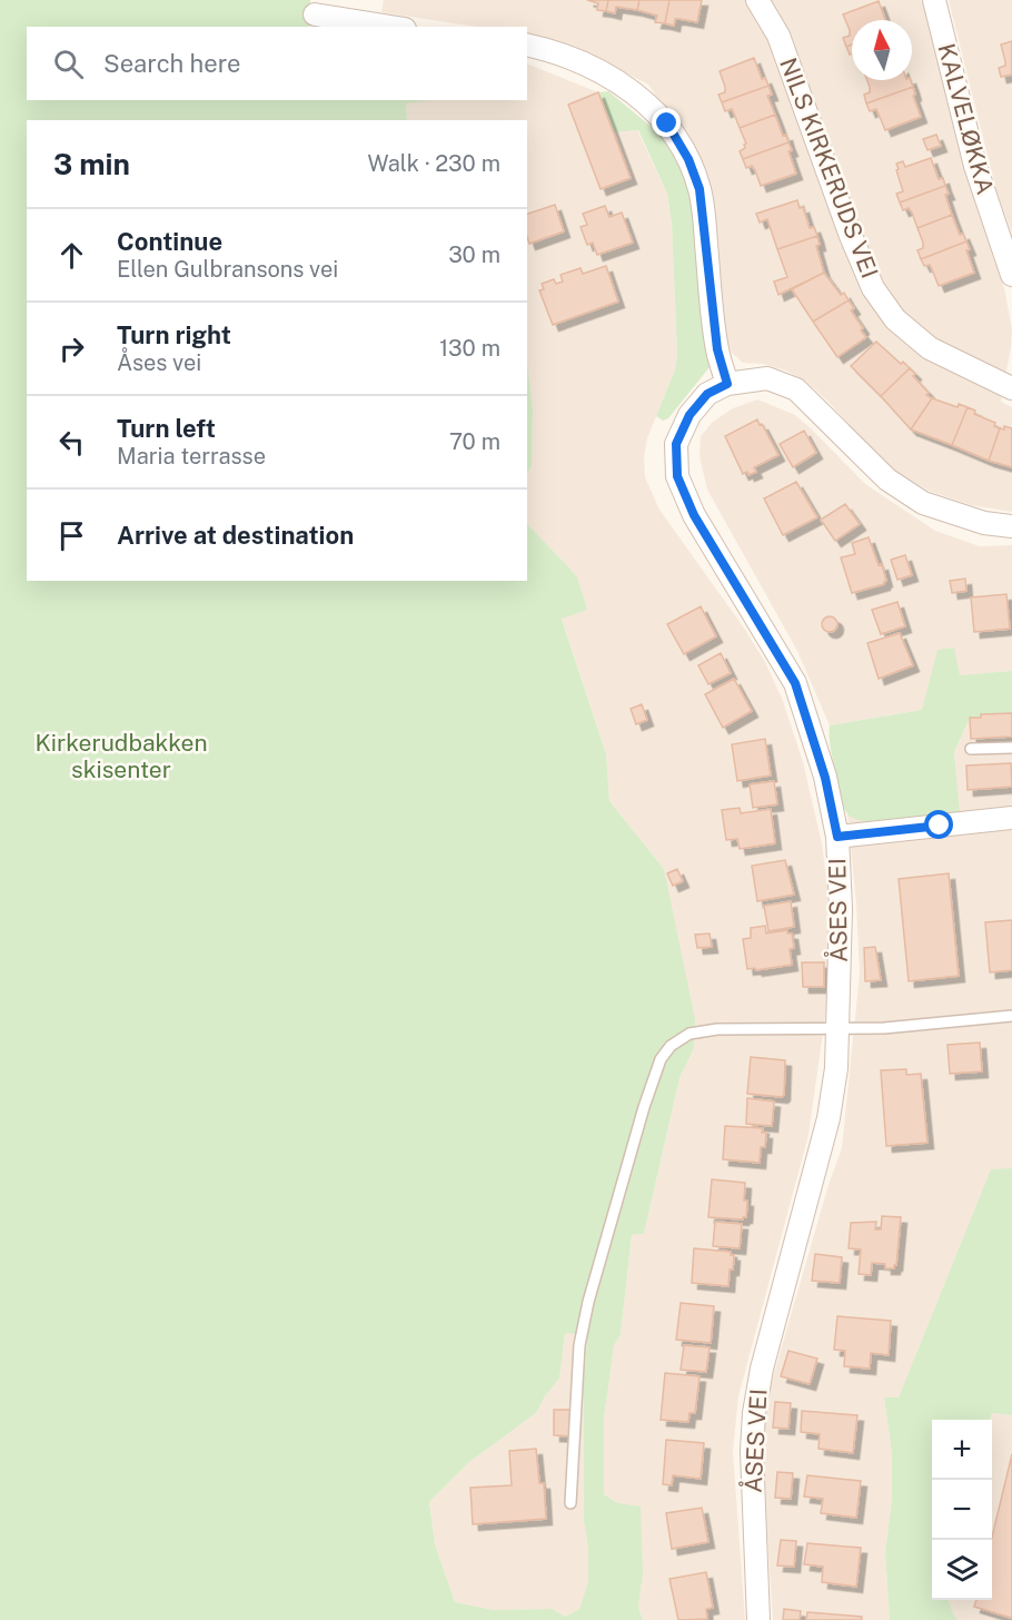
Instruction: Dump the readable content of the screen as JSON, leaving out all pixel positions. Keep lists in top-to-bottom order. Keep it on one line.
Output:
{"streets":{"street":["KALVELØKKA","NILS KIRKERUDS VEI","ÅSES VEI"]},"parks":["Kirkerudbakken skisenter"],"north":"top","page":{"search":"Search here","heading":["3 min","Walk · 230 m"],"list":[["Continue","Ellen Gulbransons vei","30 m"],["Turn right","Åses vei","130 m"],["Turn left","Maria terrasse","70 m"],"Arrive at destination"],"map_buttons":["+","−"]}}
